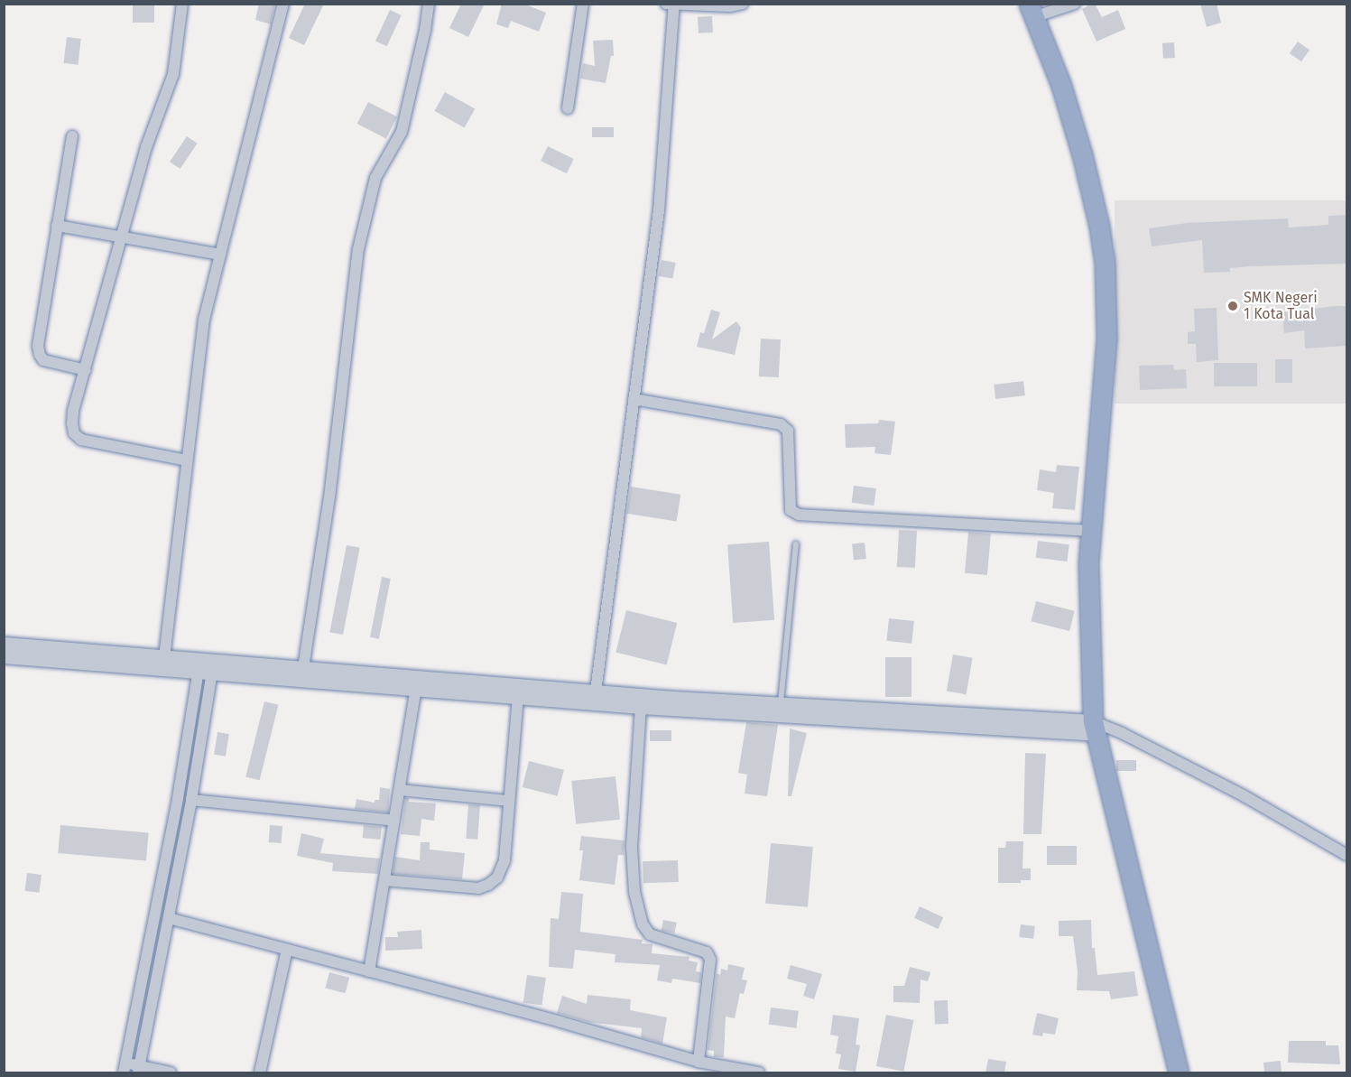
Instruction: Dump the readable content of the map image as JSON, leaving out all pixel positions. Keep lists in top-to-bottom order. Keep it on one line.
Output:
{"places":["SMK Negeri 1 Kota Tual"]}
